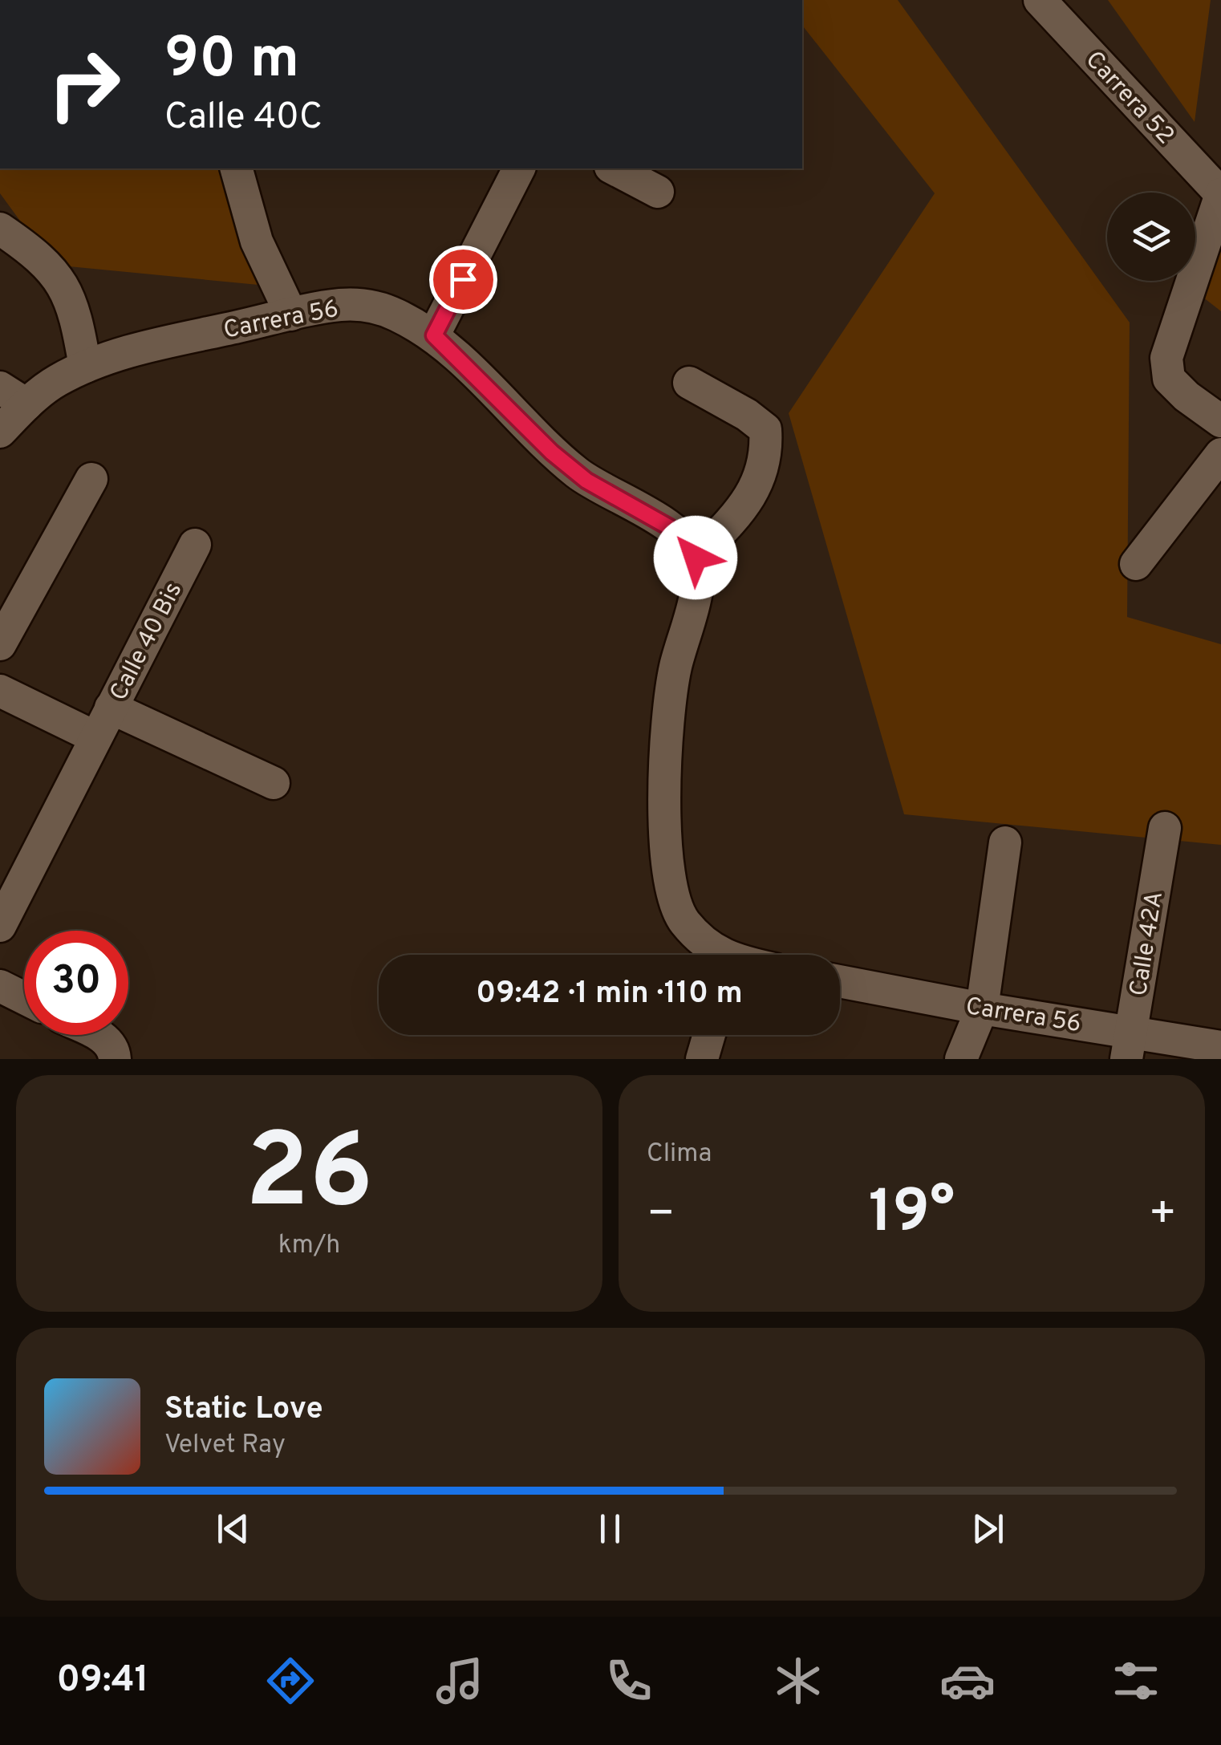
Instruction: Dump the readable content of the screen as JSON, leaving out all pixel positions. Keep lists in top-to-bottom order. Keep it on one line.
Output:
{"streets":{"street":["Carrera 52","Carrera 56","Calle 40 Bis","Calle 42A"]},"crossings":[["Carrera 56","Calle 42A"]],"page":{"turn":["90 m","Calle 40C"],"limit":"30","trip":"09:42 · 1 min · 110 m","tile":[["26","km/h"],"Clima"],"heat":["−","19°","+"],"song":["Static Love","Velvet Ray"],"tabs":"09:41"}}
